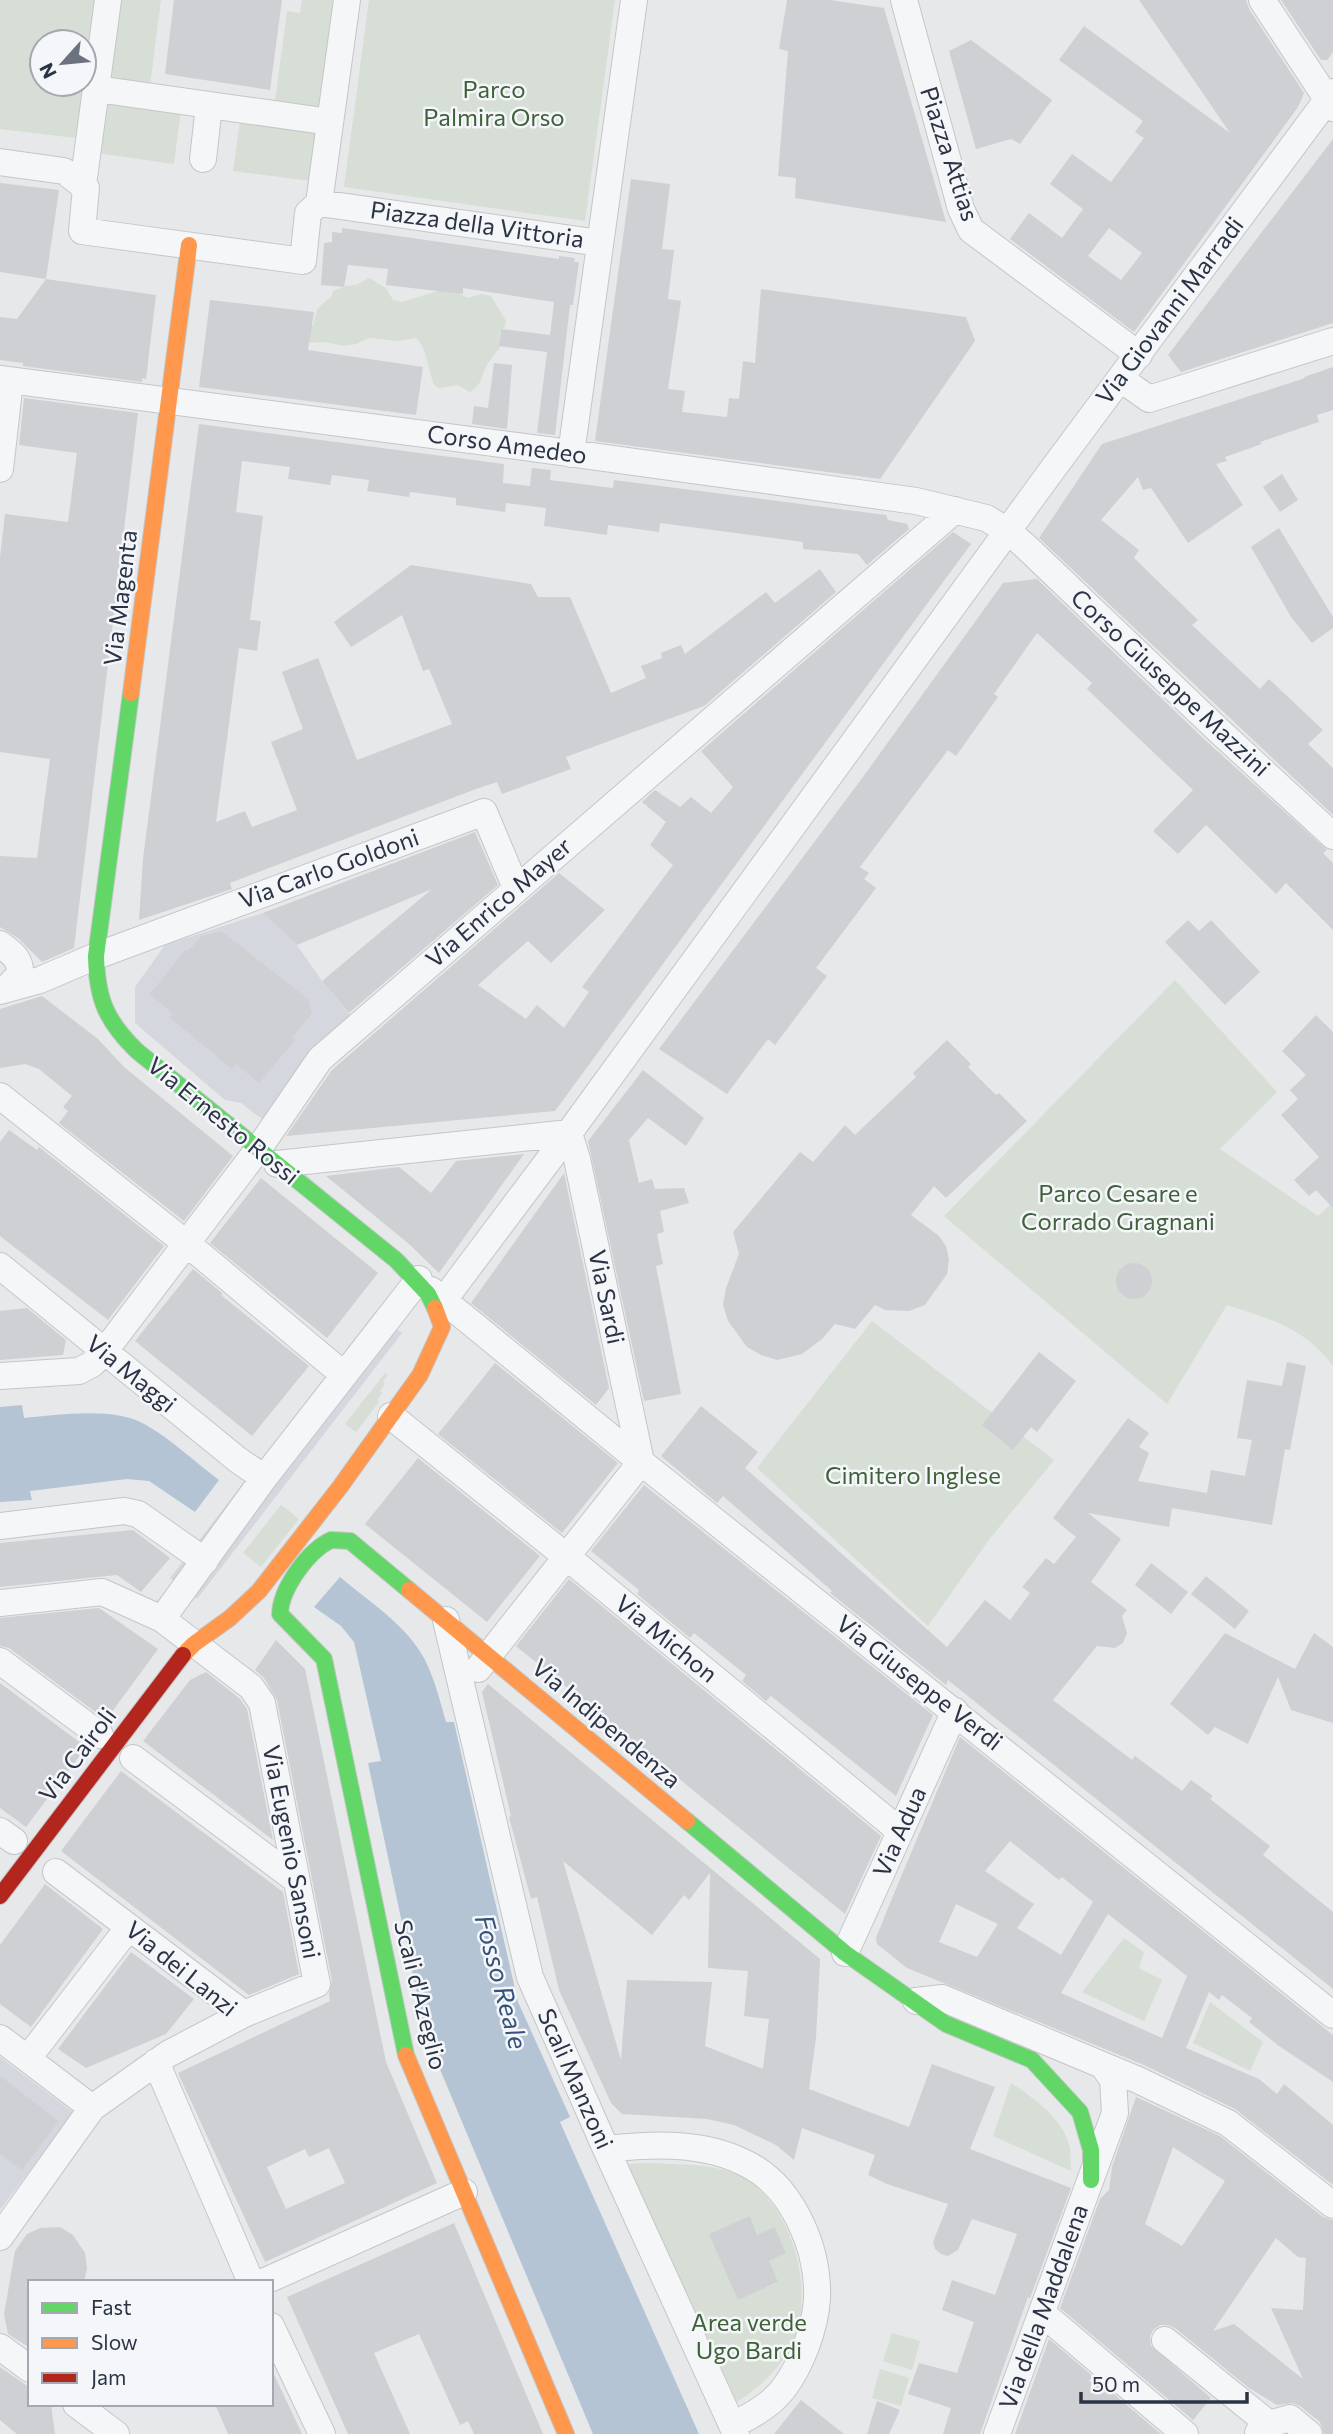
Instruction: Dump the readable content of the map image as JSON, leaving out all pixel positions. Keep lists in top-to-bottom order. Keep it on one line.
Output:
{"streets":{"street":["Piazza Attias","Piazza della Vittoria","Via Giovanni Marradi","Corso Amedeo","Via Magenta","Corso Giuseppe Mazzini","Via Carlo Goldoni","Via Enrico Mayer","Via Ernesto Rossi","Via Sardi","Via Maggi","Via Michon","Via Giuseppe Verdi","Via Indipendenza","Via Cairoli","Via Adua","Via Eugenio Sansoni","Via dei Lanzi","Scali d'Azeglio","Scali Manzoni","Via della Maddalena"]},"crossings":[["Piazza Attias","Via Giovanni Marradi"],["Via Giovanni Marradi","Corso Amedeo"],["Via Giovanni Marradi","Corso Giuseppe Mazzini"],["Via Giovanni Marradi","Via Sardi"],["Via Giovanni Marradi","Via Giuseppe Verdi"],["Corso Amedeo","Via Magenta"],["Corso Amedeo","Corso Giuseppe Mazzini"],["Corso Amedeo","Via Enrico Mayer"],["Via Magenta","Via Carlo Goldoni"],["Via Magenta","Via Ernesto Rossi"],["Via Carlo Goldoni","Via Enrico Mayer"],["Via Carlo Goldoni","Via Ernesto Rossi"],["Via Enrico Mayer","Via Ernesto Rossi"],["Via Enrico Mayer","Via Maggi"],["Via Ernesto Rossi","Via Giuseppe Verdi"],["Via Sardi","Via Giuseppe Verdi"],["Via Michon","Via Cairoli"],["Via Michon","Via Adua"],["Via Giuseppe Verdi","Via Cairoli"],["Via Giuseppe Verdi","Via Adua"],["Via Indipendenza","Via Adua"],["Via Indipendenza","Scali d'Azeglio"],["Via Indipendenza","Scali Manzoni"],["Via Indipendenza","Via della Maddalena"],["Via Cairoli","Via Eugenio Sansoni"],["Via Eugenio Sansoni","Via dei Lanzi"]],"water":["Fosso Reale"],"parks":["Parco Palmira Orso","Parco Cesare e Corrado Gragnani","Cimitero Inglese","Area verde Ugo Bardi"],"legend":["Fast","Slow","Jam"],"scale_bar":"50 m","north":"bottom left"}
